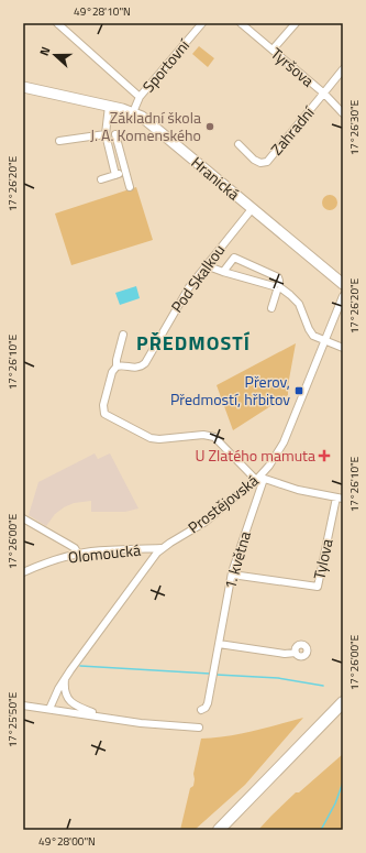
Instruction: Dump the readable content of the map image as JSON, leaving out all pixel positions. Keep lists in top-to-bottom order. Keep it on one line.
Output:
{"streets":{"main road":["Hranická"],"street":["Sportovní","Tyršova","Zahradní","Pod Skalkou","Prostějovská","Olomoucká","Tylova","1. května"]},"crossings":[["Sportovní","Hranická"],["Tyršova","Zahradní"],["Hranická","Pod Skalkou"],["Prostějovská","Olomoucká"],["Prostějovská","1. května"],["Tylova","1. května"]],"districts":["PŘEDMOSTÍ"],"places":{"other":["Základní škola J. A. Komenského"],"transit":["Přerov, Předmostí, hřbitov"],"health":["U Zlatého mamuta"]},"north":"left","coordinates":["49°28'10\"N","17°26'30\"E","17°26'20\"E","17°26'10\"E","17°26'00\"E","17°25'50\"E","49°28'00\"N"]}
